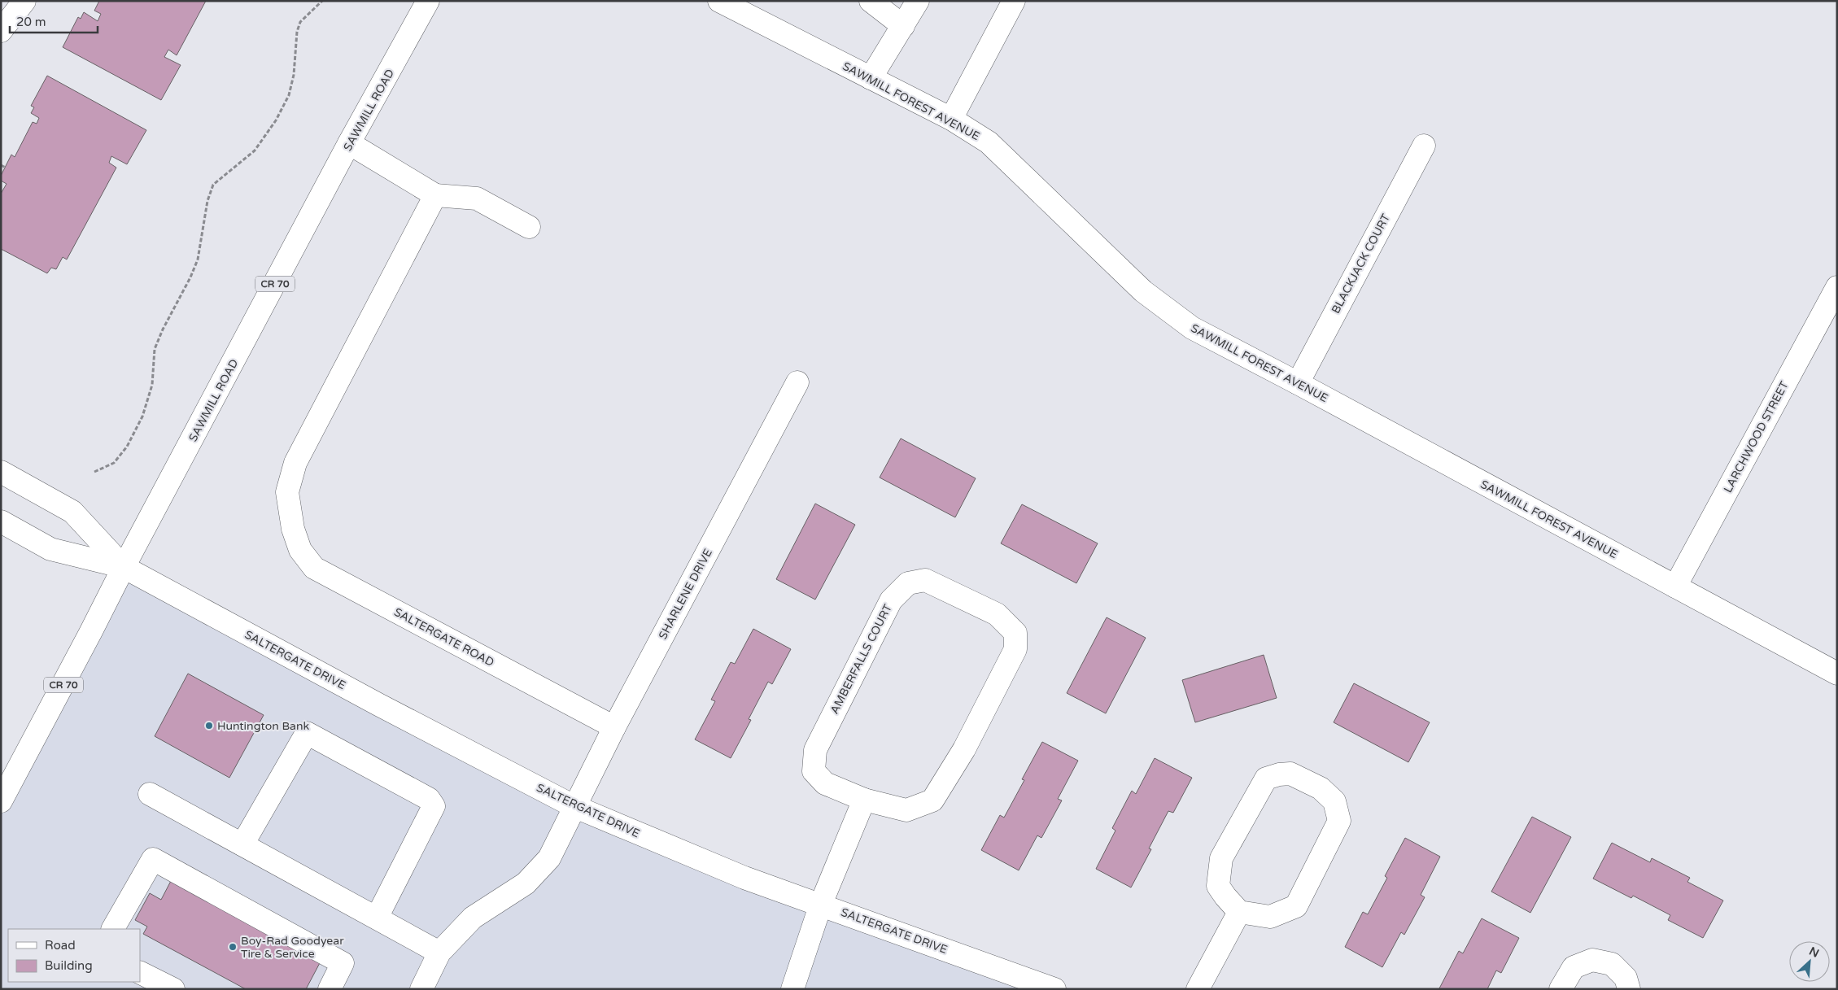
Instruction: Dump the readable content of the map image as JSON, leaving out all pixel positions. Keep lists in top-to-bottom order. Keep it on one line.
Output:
{"streets":{"street":["SAWMILL FOREST AVENUE","SAWMILL ROAD","BLACKJACK COURT","CR 70","LARCHWOOD STREET","SHARLENE DRIVE","SALTERGATE ROAD","AMBERFALLS COURT","SALTERGATE DRIVE"]},"crossings":[["SAWMILL FOREST AVENUE","BLACKJACK COURT"],["SAWMILL FOREST AVENUE","LARCHWOOD STREET"],["SAWMILL ROAD","SALTERGATE DRIVE"],["SHARLENE DRIVE","SALTERGATE ROAD"],["SHARLENE DRIVE","SALTERGATE DRIVE"]],"places":["Huntington Bank","Boy-Rad Goodyear Tire & Service"],"legend":["Road","Building"],"scale_bar":"20 m","north":"top right"}
